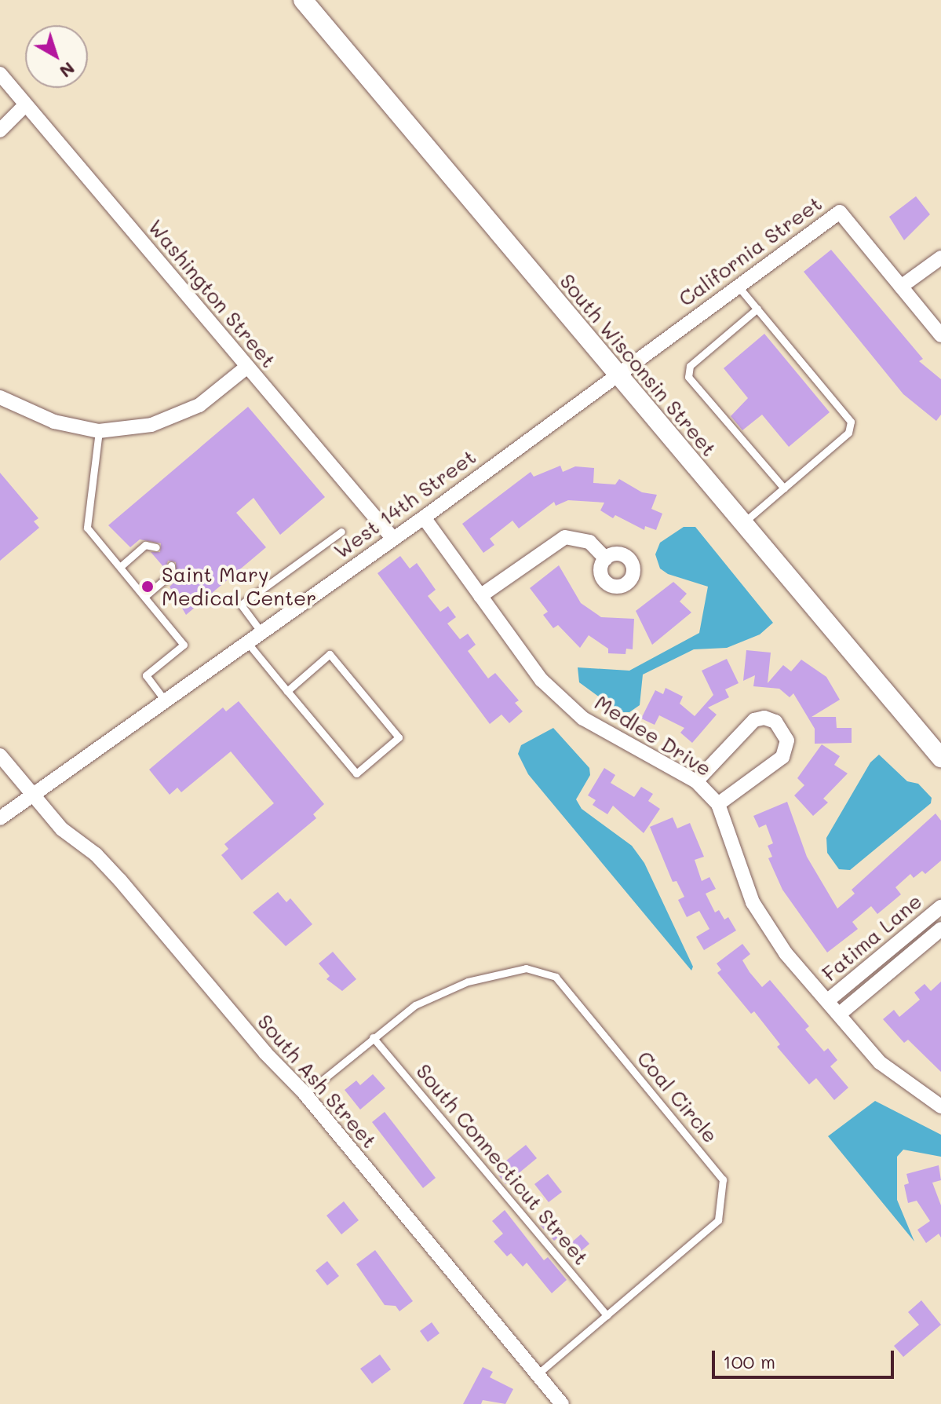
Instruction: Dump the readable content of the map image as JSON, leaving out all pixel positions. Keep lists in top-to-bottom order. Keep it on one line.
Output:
{"streets":{"street":["California Street","Washington Street","South Wisconsin Street","West 14th Street","Medlee Drive","Fatima Lane","South Ash Street"],"lane":["Coal Circle","South Connecticut Street"]},"crossings":[["California Street","South Wisconsin Street"],["California Street","West 14th Street"],["Washington Street","West 14th Street"],["South Wisconsin Street","West 14th Street"],["West 14th Street","Medlee Drive"],["West 14th Street","South Ash Street"],["Medlee Drive","Fatima Lane"],["South Ash Street","Coal Circle"],["Coal Circle","South Connecticut Street"]],"places":["Saint Mary Medical Center"],"scale_bar":"100 m","north":"bottom right"}
